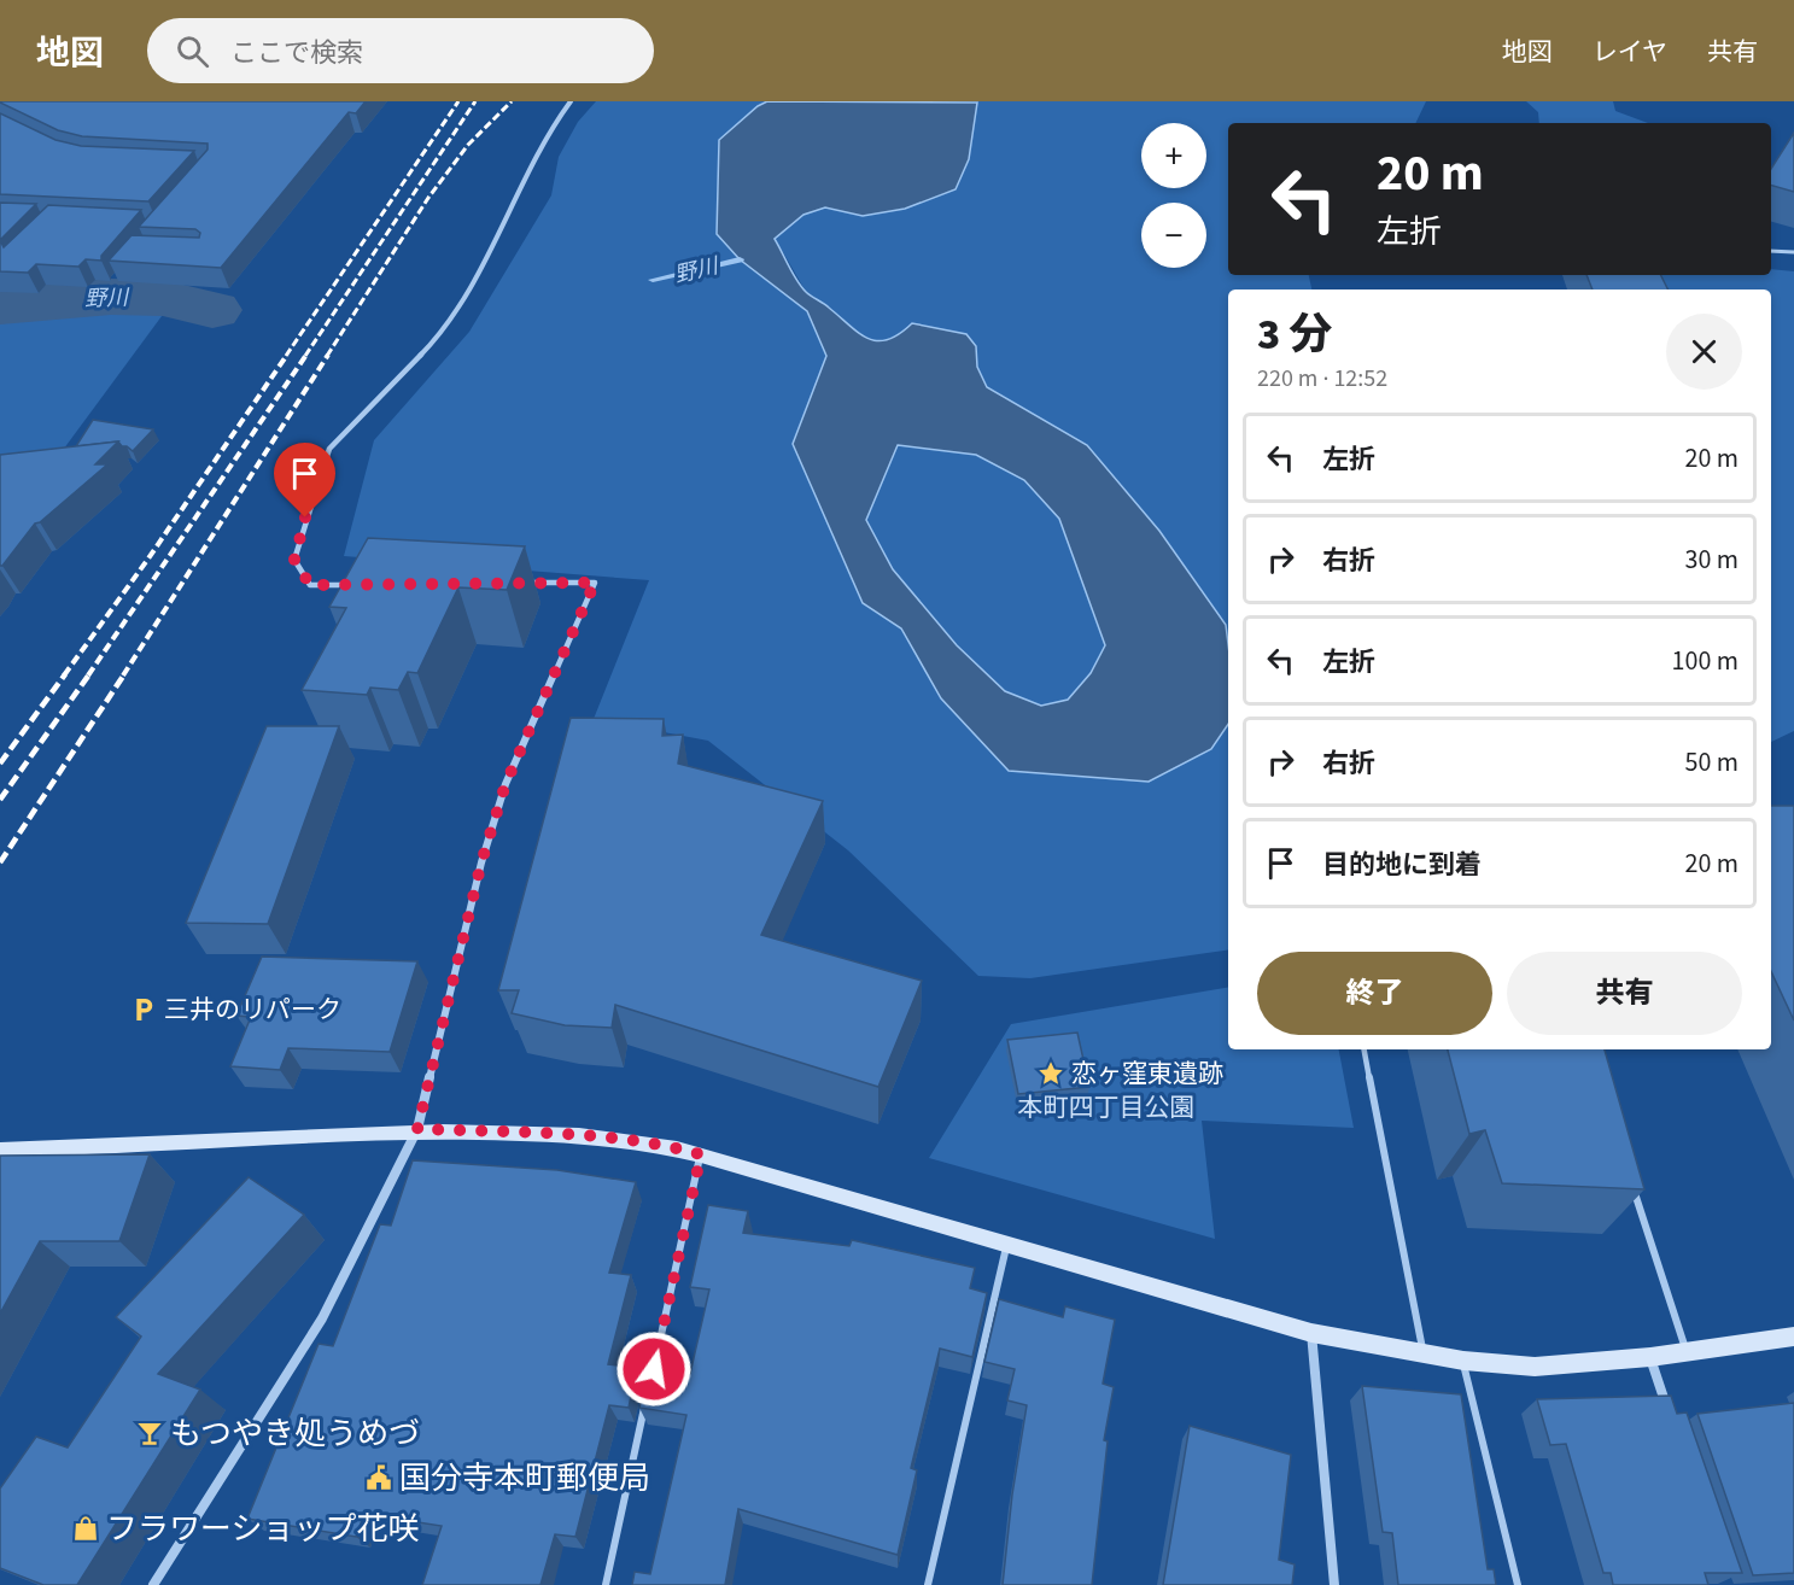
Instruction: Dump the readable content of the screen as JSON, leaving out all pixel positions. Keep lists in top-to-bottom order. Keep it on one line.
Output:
{"water":["野川"],"parks":["本町四丁目公園"],"places":{"parking":["三井のリパーク"],"place":["恋ヶ窪東遺跡"],"bar":["もつやき処うめづ"],"public building":["国分寺本町郵便局"],"shop":["フラワーショップ花咲"]},"page":{"header":"地図","search":"ここで検索","nav":["地図","レイヤ","共有"],"map_buttons":["+","−"],"turn":["20 m","左折"],"heading":["3 分","220 m · 12:52"],"list":[{"name":"左折","value":"20 m"},{"name":"右折","value":"30 m"},{"name":"左折","value":"100 m"},{"name":"右折","value":"50 m"},{"name":"目的地に到着","value":"20 m"}],"buttons":["終了","共有"]}}
